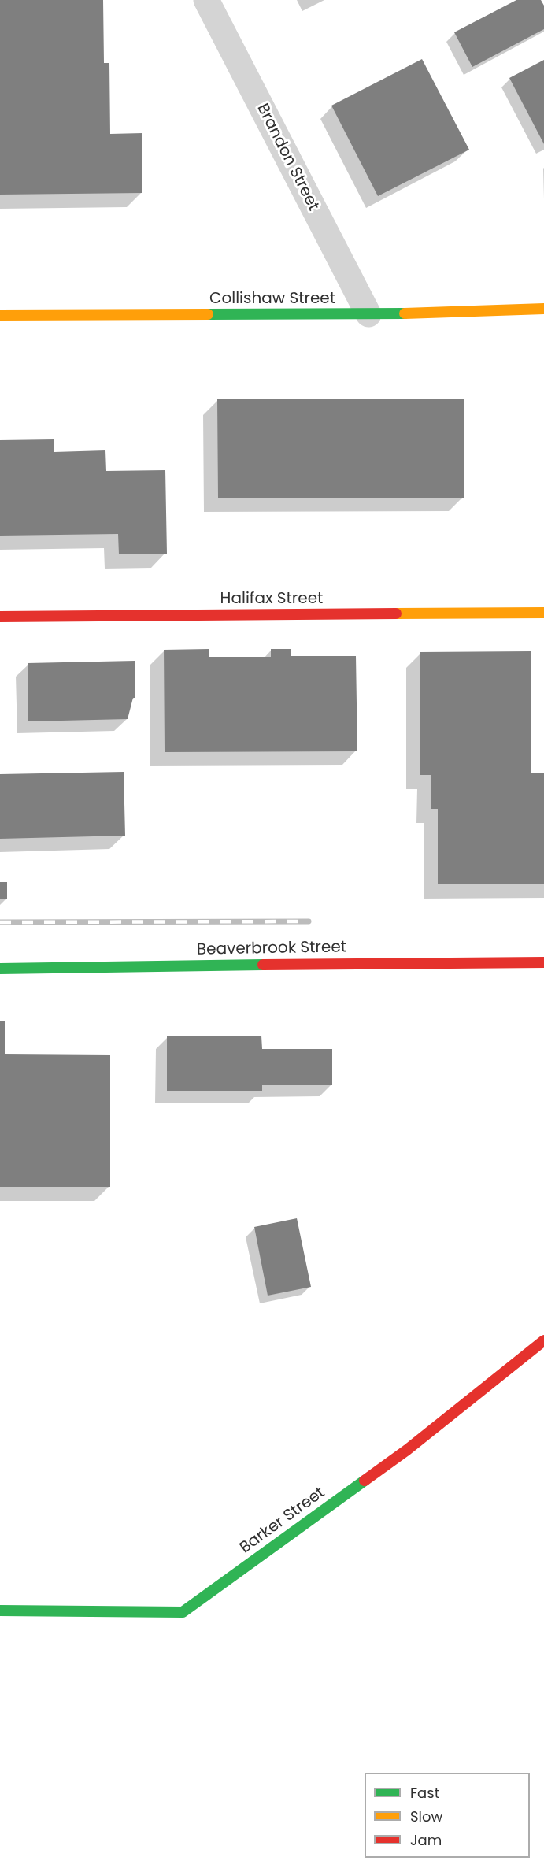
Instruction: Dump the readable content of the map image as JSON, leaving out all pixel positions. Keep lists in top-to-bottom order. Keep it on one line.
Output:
{"streets":{"street":["Brandon Street","Collishaw Street","Halifax Street","Beaverbrook Street","Barker Street"]},"crossings":[["Brandon Street","Collishaw Street"]],"legend":["Fast","Slow","Jam"]}
